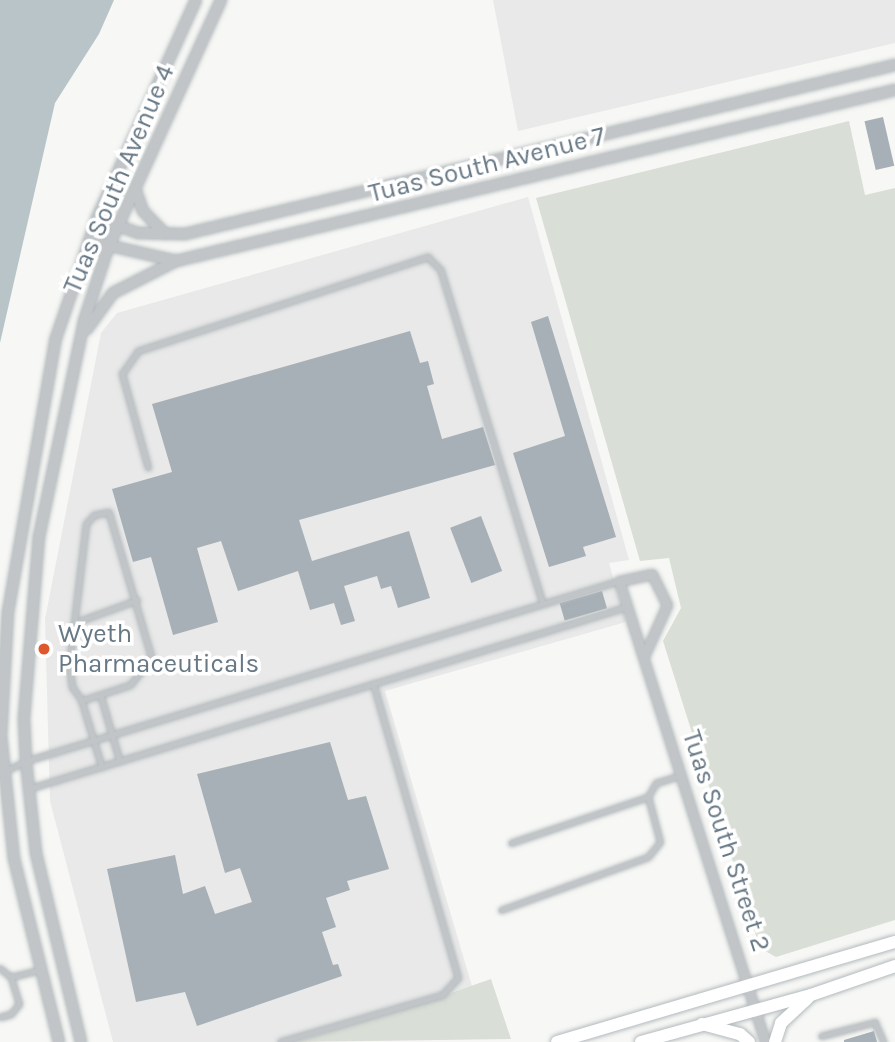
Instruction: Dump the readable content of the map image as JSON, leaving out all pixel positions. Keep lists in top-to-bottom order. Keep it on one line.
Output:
{"streets":{"street":["Tuas South Avenue 7","Tuas South Avenue 4","Tuas South Street 2"]},"crossings":[["Tuas South Avenue 7","Tuas South Avenue 4"]],"places":["Wyeth Pharmaceuticals"]}
